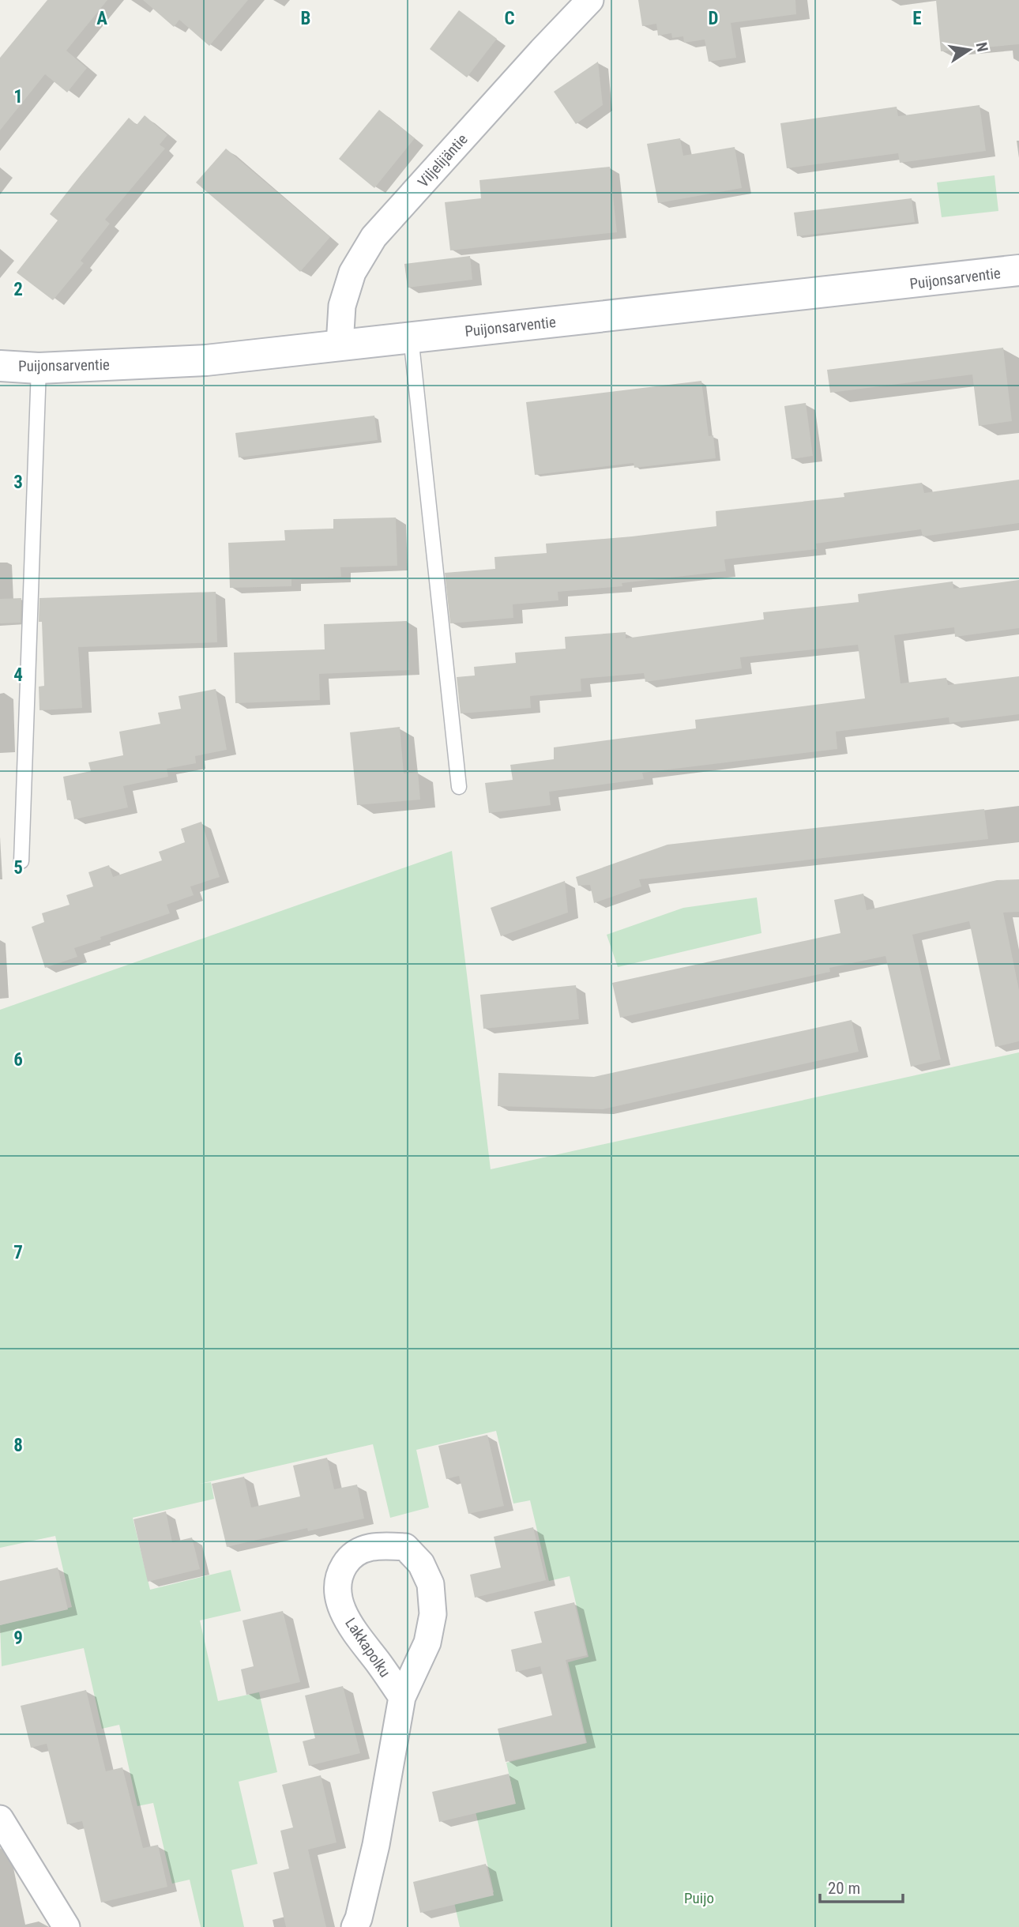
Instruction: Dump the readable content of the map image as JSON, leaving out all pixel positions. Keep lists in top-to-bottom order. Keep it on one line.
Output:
{"streets":{"main road":["Puijonsarventie"],"street":["Viljelijäntie","Lakkapolku"]},"crossings":[["Viljelijäntie","Puijonsarventie"]],"parks":["Puijo"],"scale_bar":"20 m","north":"right","grid":{"columns":["A","B","C","D","E"],"rows":["1","2","3","4","5","6","7","8","9"]}}
